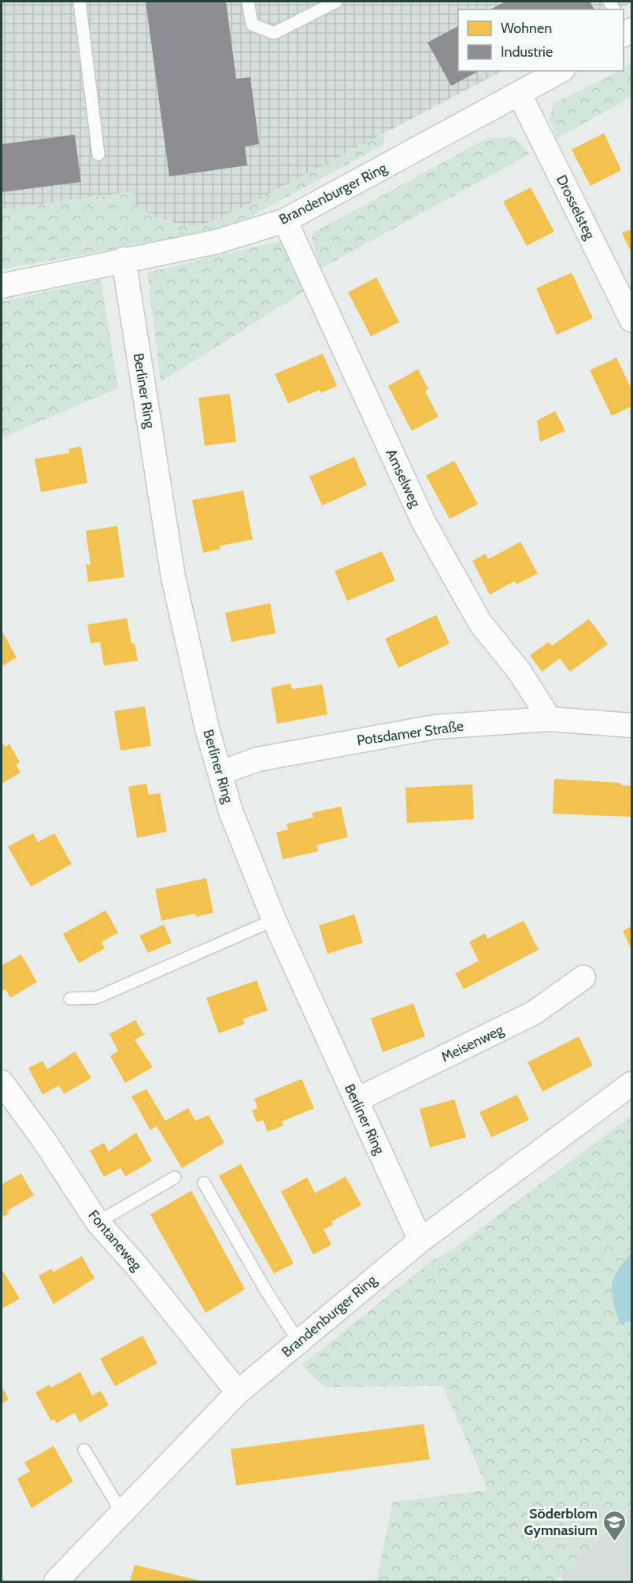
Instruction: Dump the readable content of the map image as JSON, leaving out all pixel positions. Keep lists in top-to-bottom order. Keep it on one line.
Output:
{"streets":{"street":["Brandenburger Ring","Drosselsteg","Berliner Ring","Amselweg","Potsdamer Straße","Meisenweg","Fontaneweg"]},"crossings":[["Brandenburger Ring","Drosselsteg"],["Brandenburger Ring","Berliner Ring"],["Brandenburger Ring","Amselweg"],["Brandenburger Ring","Fontaneweg"],["Berliner Ring","Potsdamer Straße"],["Berliner Ring","Meisenweg"],["Amselweg","Potsdamer Straße"]],"places":{"school or university":["Söderblom Gymnasium"]},"legend":["Wohnen","Industrie"]}
